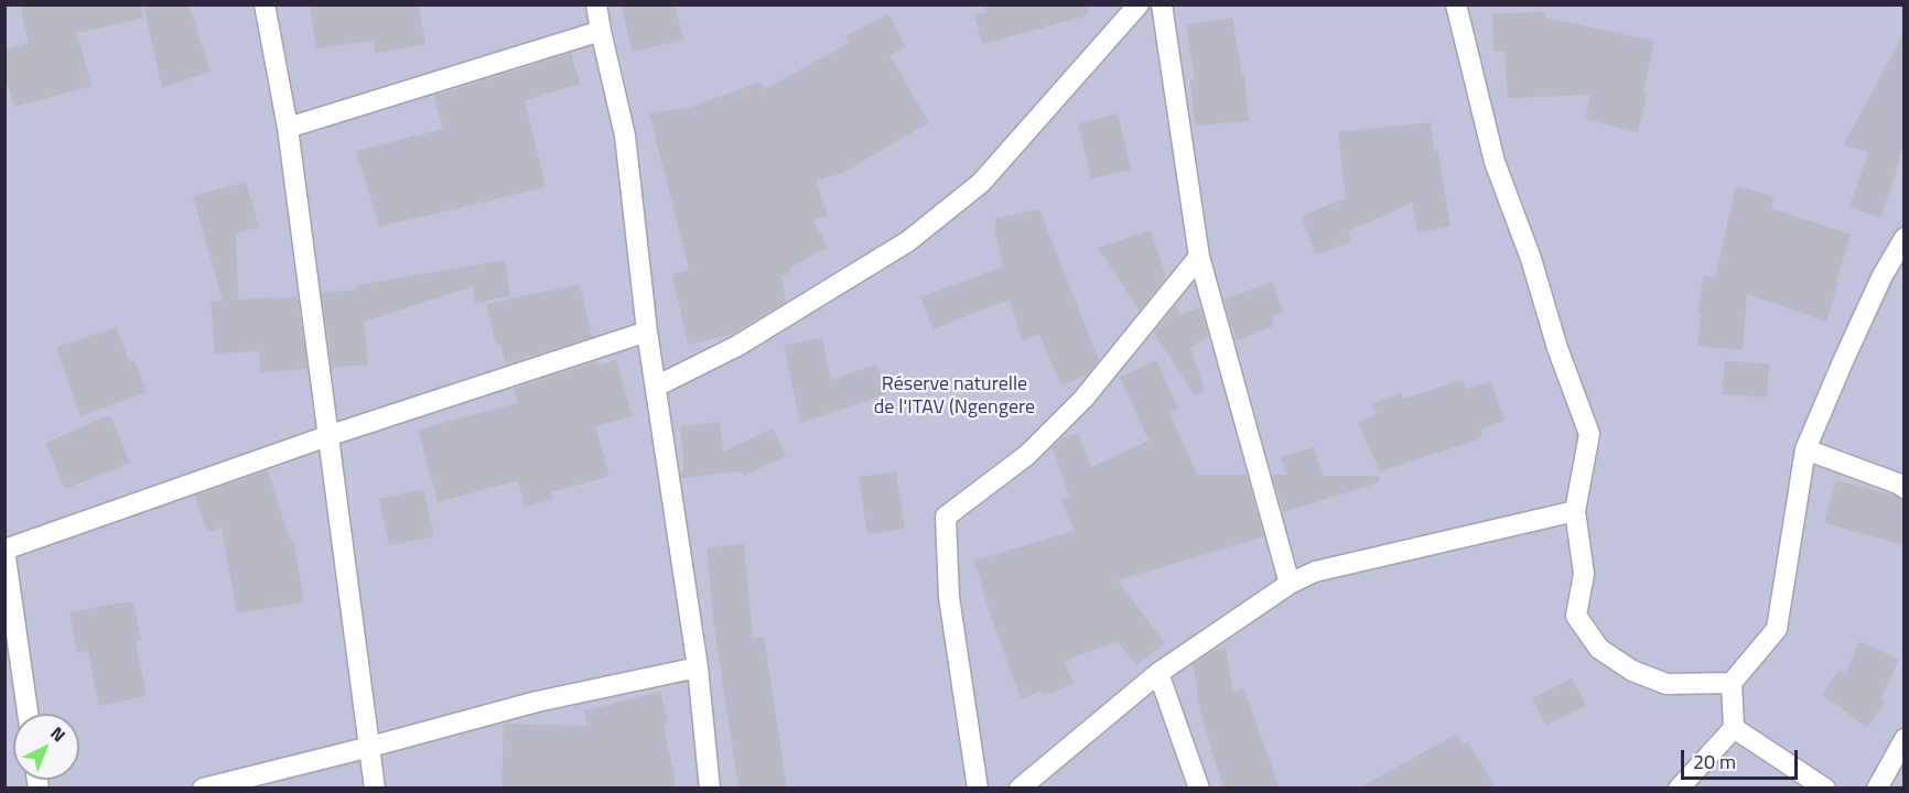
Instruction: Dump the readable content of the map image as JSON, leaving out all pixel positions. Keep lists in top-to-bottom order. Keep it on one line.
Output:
{"parks":["Réserve naturelle de l'ITAV (Ngengere"],"scale_bar":"20 m","north":"top right"}
